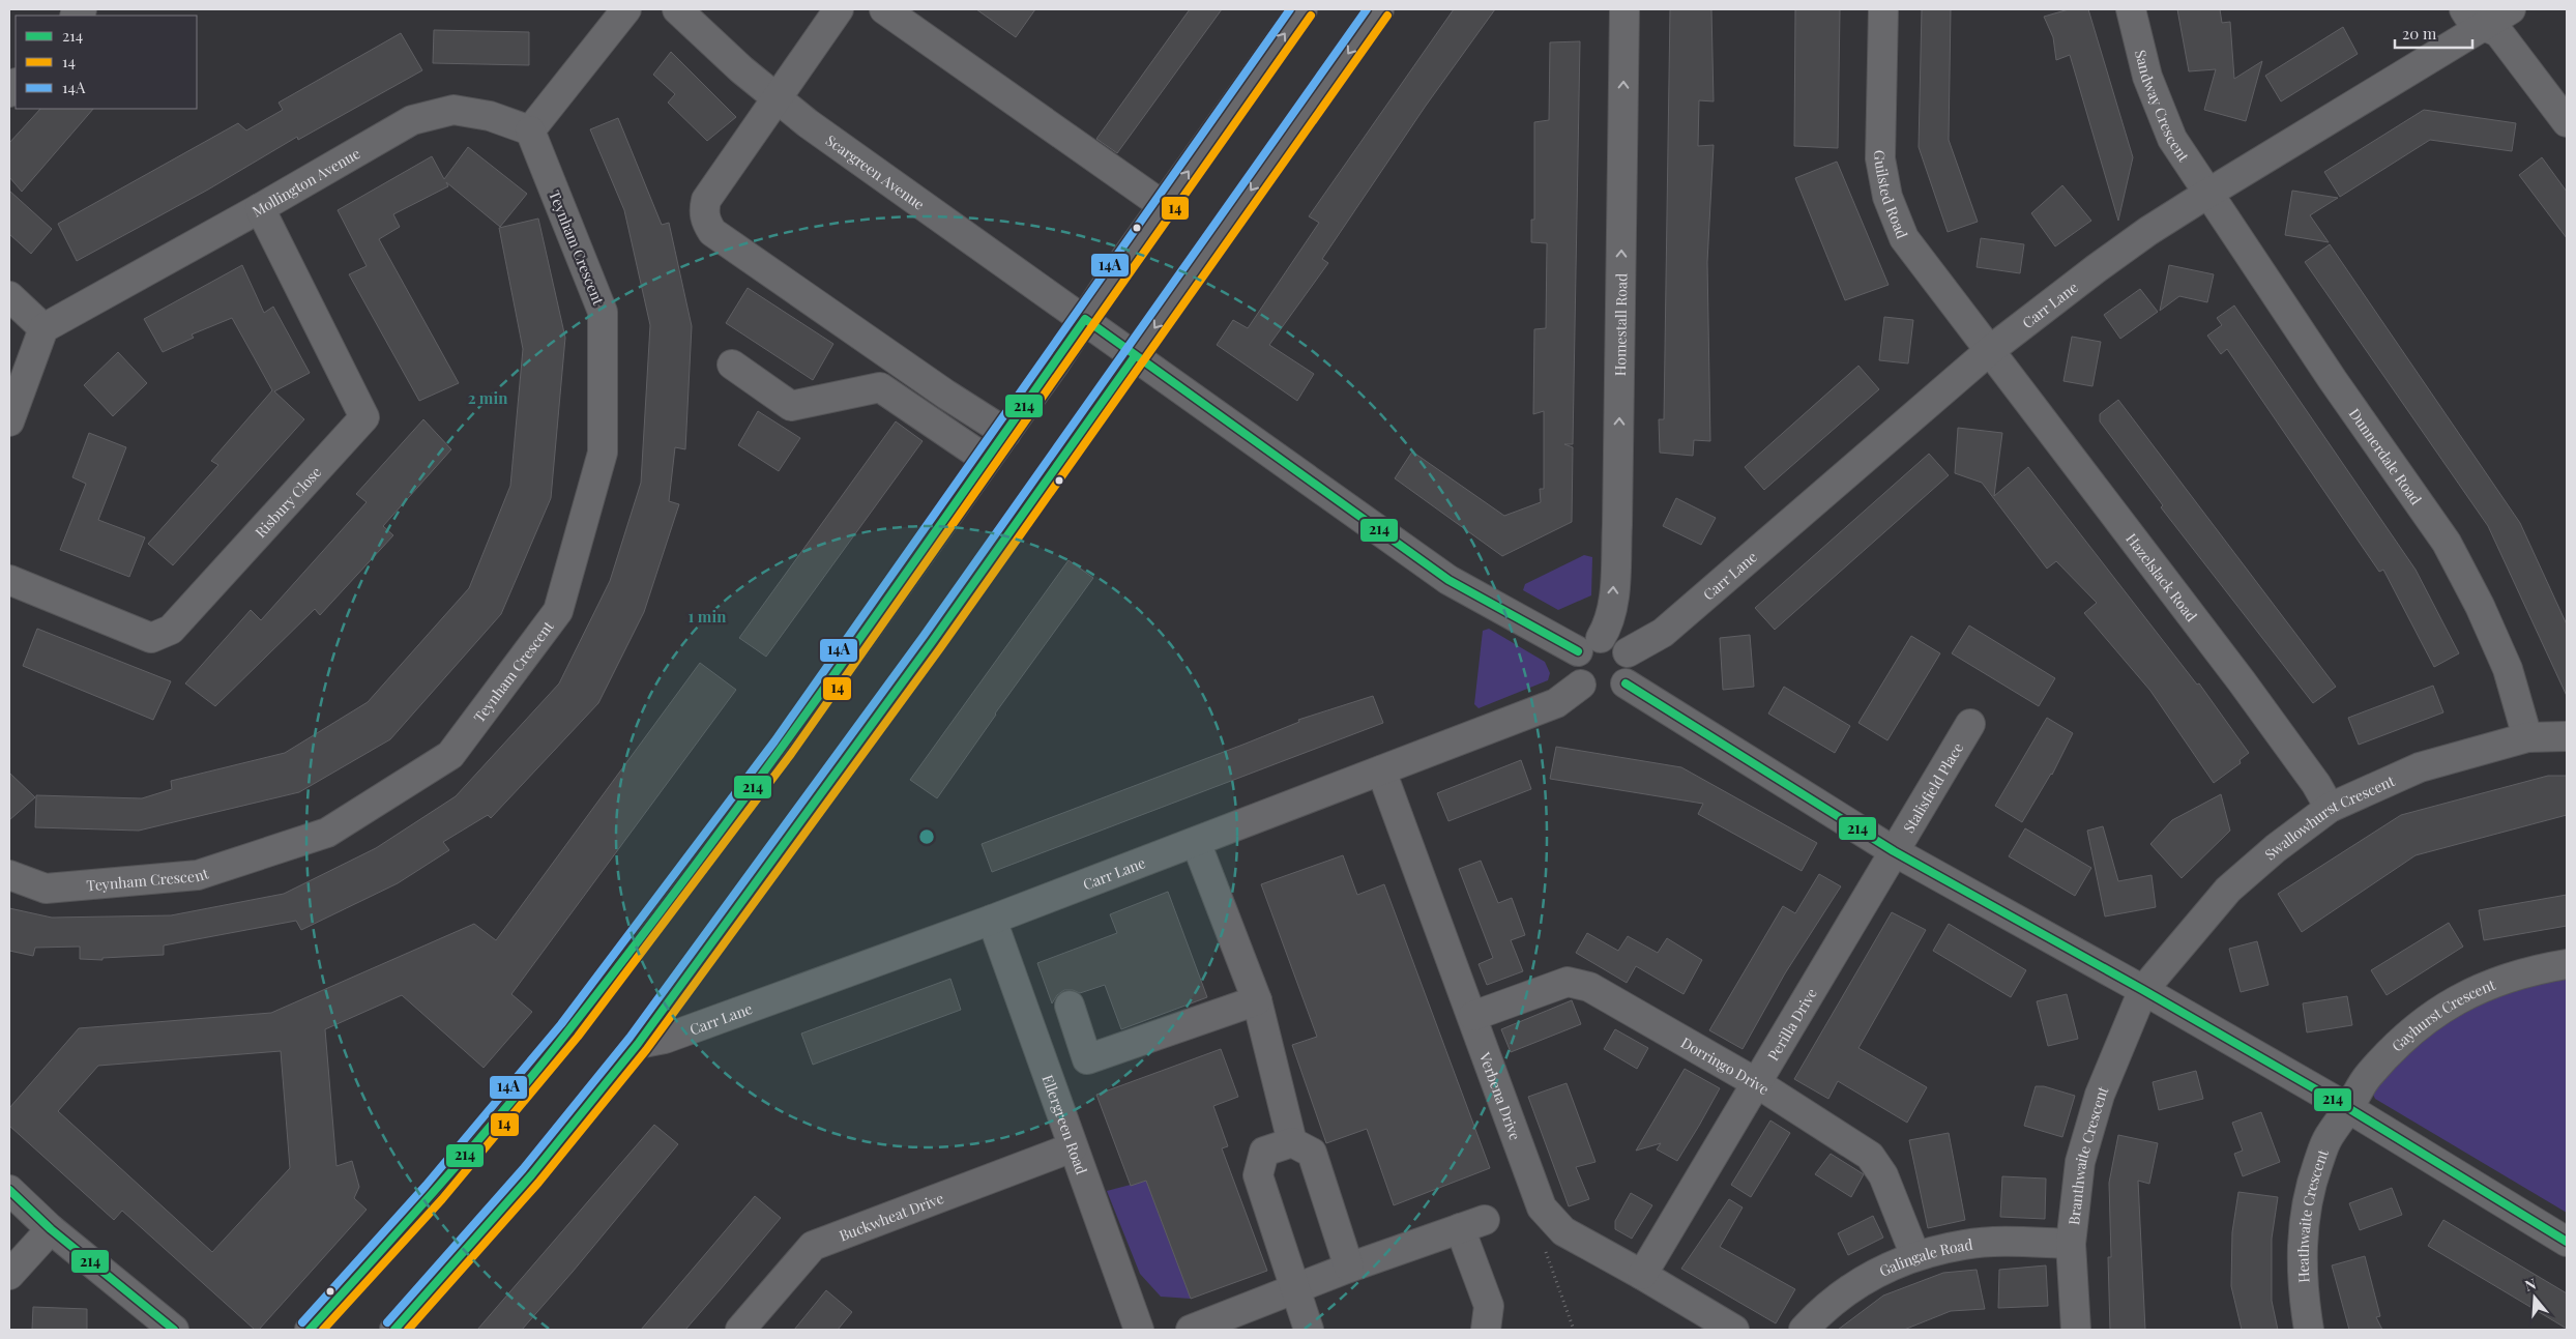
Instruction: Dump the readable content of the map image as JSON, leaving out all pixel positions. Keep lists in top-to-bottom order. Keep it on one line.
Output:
{"streets":{"street":["Sandway Crescent","Scargreen Avenue","Mollington Avenue","Guilsted Road","Teynham Crescent","Carr Lane","Homestall Road","Dunnerdale Road","Risbury Close","Hazelslack Road","Stalisfield Place","Swallowhurst Crescent","Gayhurst Crescent","Perilla Drive","Dorringo Drive","Verbena Drive","Ellergreen Road","Branthwaite Crescent","Heathwaite Crescent","Buckwheat Drive","Galingale Road"]},"crossings":[["Sandway Crescent","Carr Lane"],["Sandway Crescent","Dunnerdale Road"],["Scargreen Avenue","Carr Lane"],["Scargreen Avenue","Homestall Road"],["Mollington Avenue","Teynham Crescent"],["Mollington Avenue","Risbury Close"],["Guilsted Road","Carr Lane"],["Guilsted Road","Hazelslack Road"],["Carr Lane","Homestall Road"],["Carr Lane","Dunnerdale Road"],["Carr Lane","Hazelslack Road"],["Carr Lane","Verbena Drive"],["Carr Lane","Ellergreen Road"],["Dunnerdale Road","Swallowhurst Crescent"],["Hazelslack Road","Swallowhurst Crescent"],["Stalisfield Place","Perilla Drive"],["Swallowhurst Crescent","Branthwaite Crescent"],["Gayhurst Crescent","Heathwaite Crescent"],["Perilla Drive","Dorringo Drive"],["Perilla Drive","Verbena Drive"],["Dorringo Drive","Verbena Drive"],["Dorringo Drive","Galingale Road"],["Ellergreen Road","Buckwheat Drive"],["Branthwaite Crescent","Galingale Road"]],"one_way":["Homestall Road"],"lines":["transit line 14A","transit line 14","transit line 214"],"legend":["214","14","14A"],"scale_bar":"20 m","north":"top","rings":["2 min","1 min"]}
